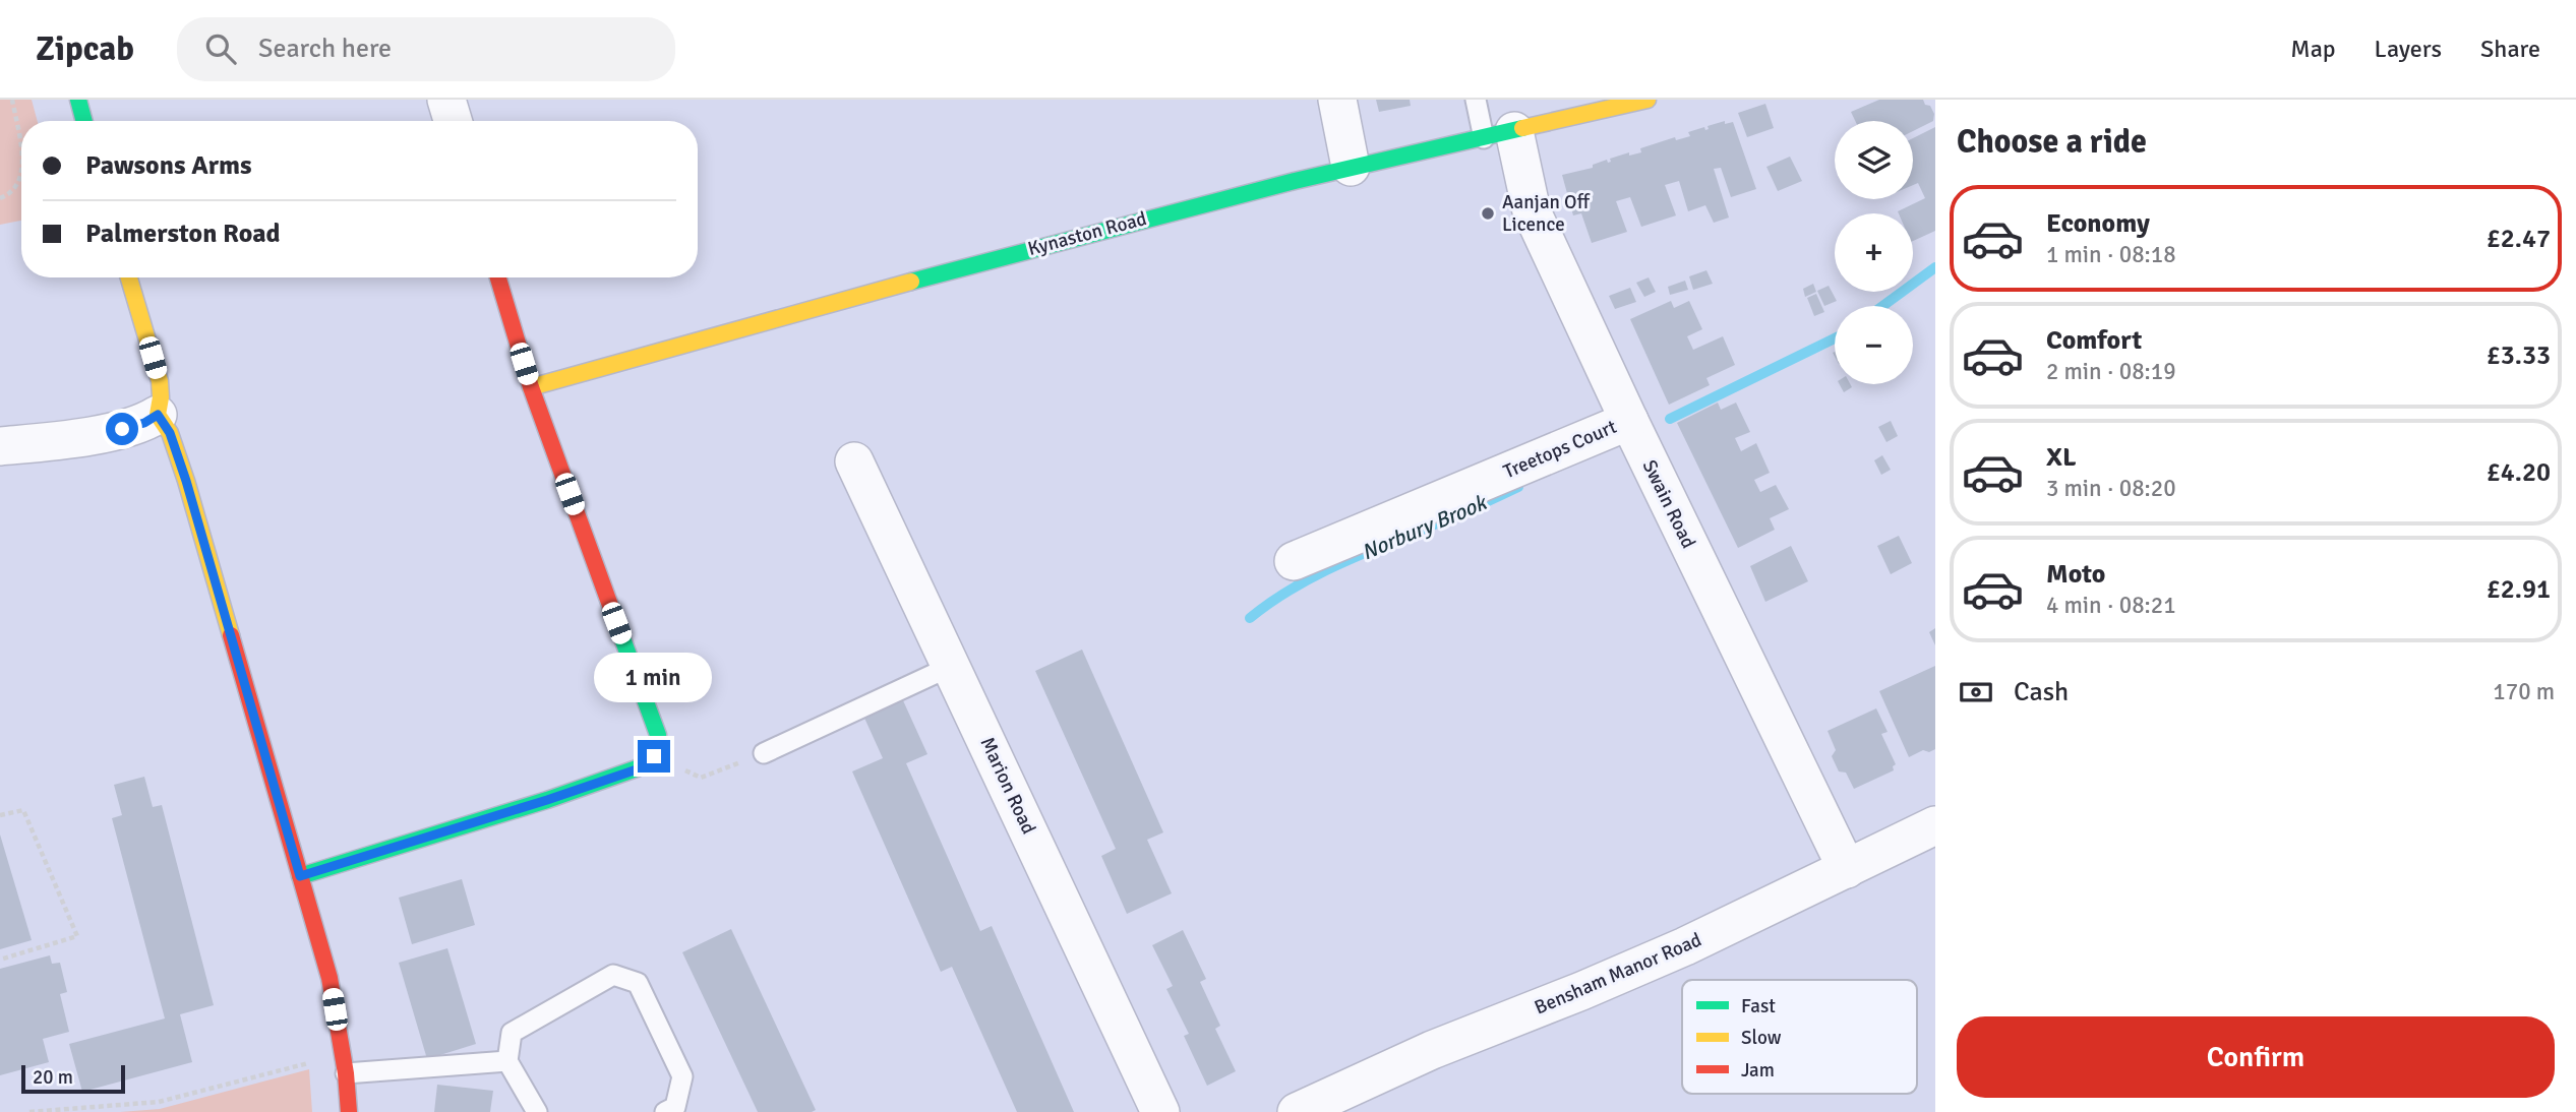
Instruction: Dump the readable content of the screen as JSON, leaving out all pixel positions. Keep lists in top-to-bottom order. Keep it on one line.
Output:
{"streets":{"street":["Kynaston Road","Treetops Court","Swain Road","Marion Road","Bensham Manor Road"]},"crossings":[["Kynaston Road","Swain Road"],["Treetops Court","Swain Road"],["Swain Road","Bensham Manor Road"]],"water":["Norbury Brook"],"places":["Aanjan Off Licence"],"legend":["Fast","Slow","Jam"],"scale_bar":"20 m","page":{"header":"Zipcab","search":"Search here","nav":["Map","Layers","Share"],"heading":"Choose a ride","map_buttons":["+","−"],"banner":["Pawsons Arms","Palmerston Road"],"list":[{"name":"Economy","note":"1 min · 08:18","value":"£2.47"},{"name":"Comfort","note":"2 min · 08:19","value":"£3.33"},{"name":"XL","note":"3 min · 08:20","value":"£4.20"},{"name":"Moto","note":"4 min · 08:21","value":"£2.91"}],"bubble":"1 min","pay":["Cash","170 m"],"buttons":"Confirm","scale":"20 m"}}
